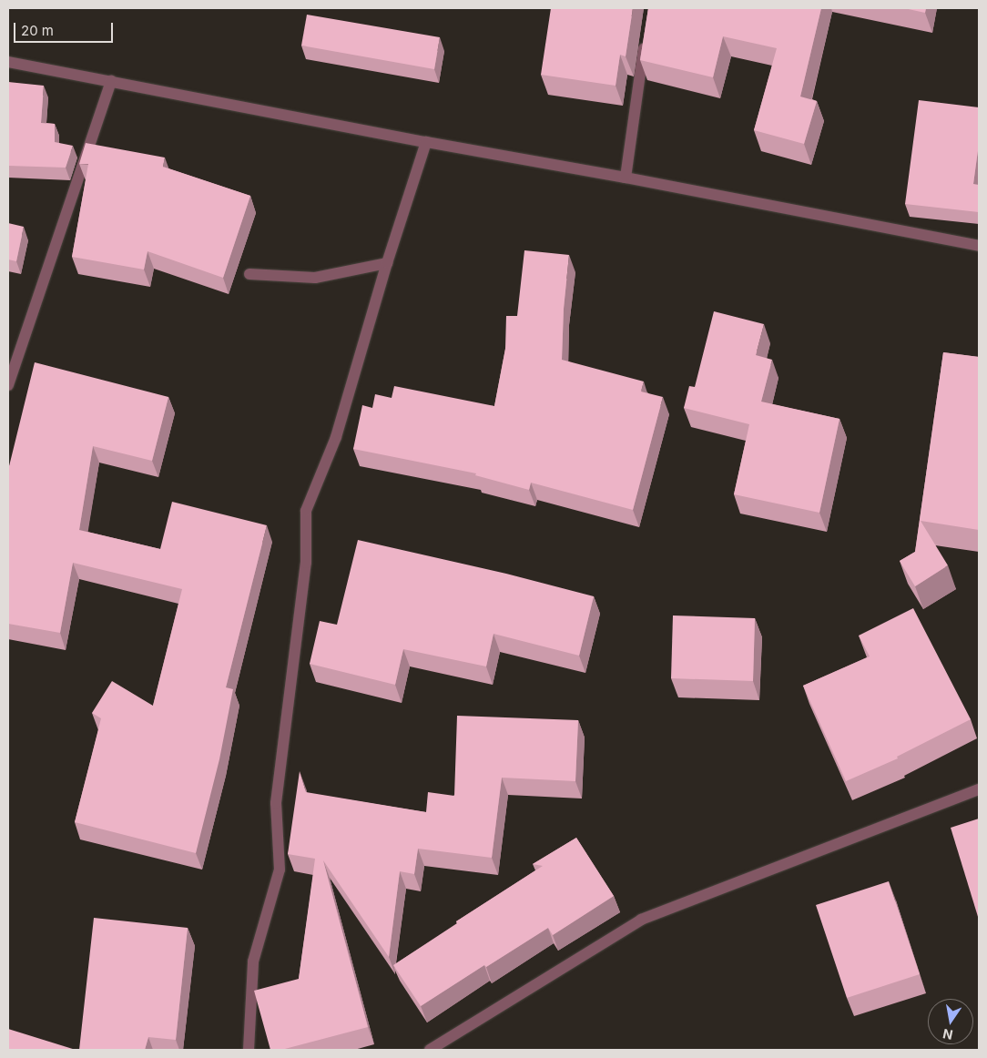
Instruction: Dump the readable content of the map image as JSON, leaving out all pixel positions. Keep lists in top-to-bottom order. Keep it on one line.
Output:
{"scale_bar":"20 m","north":"bottom"}
